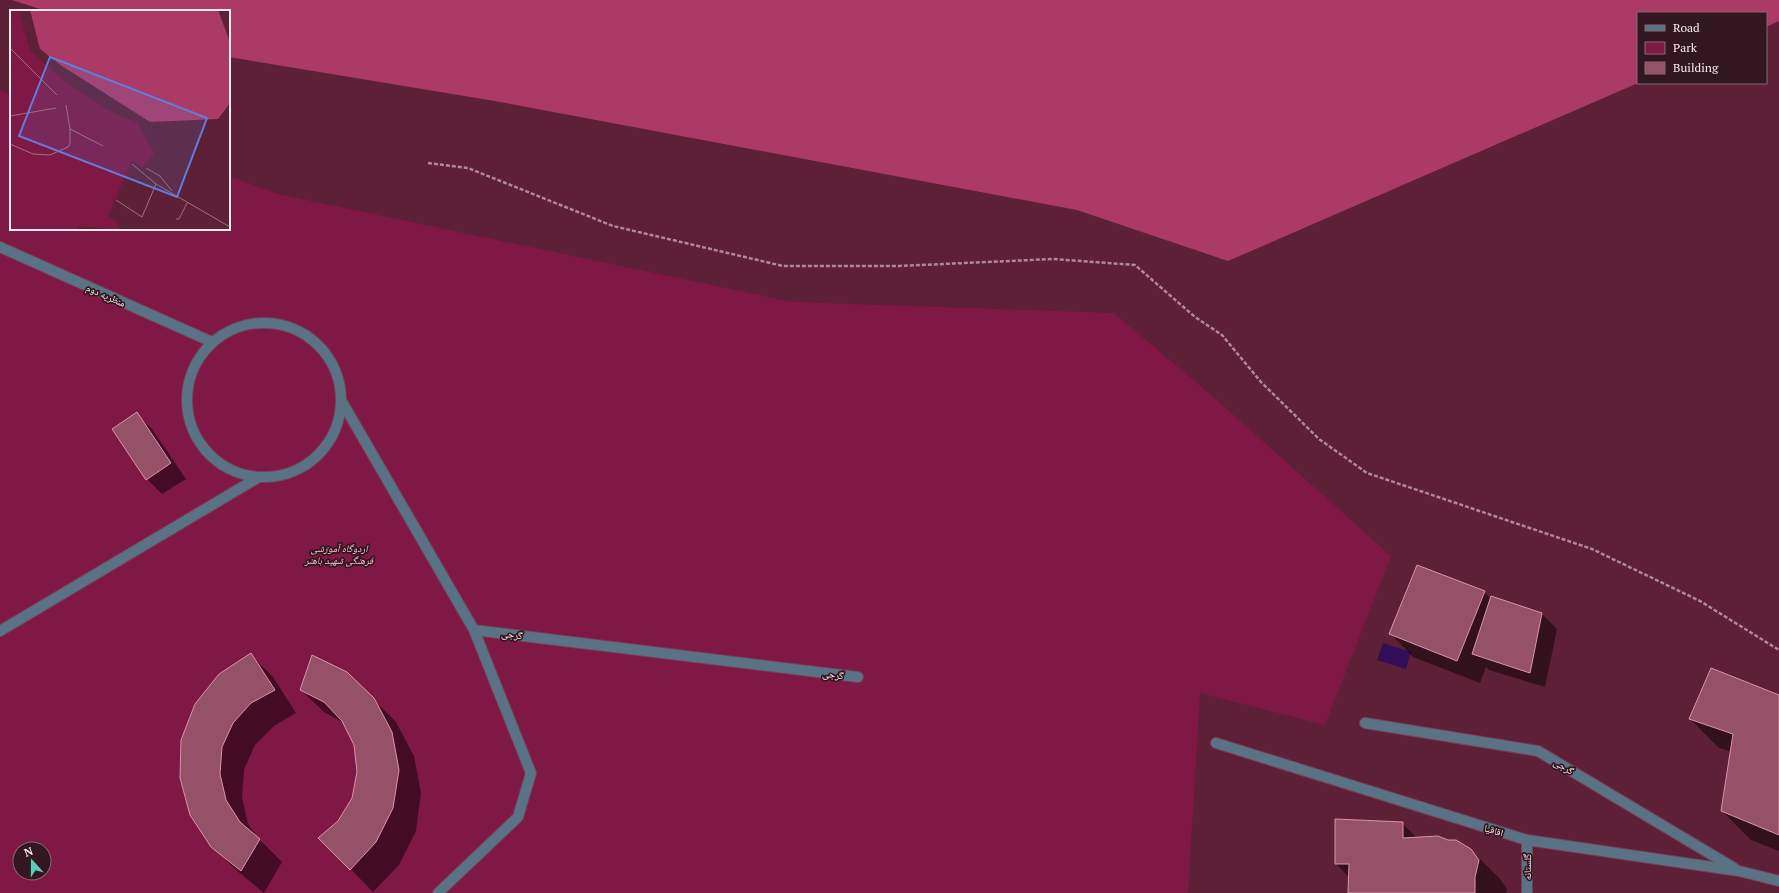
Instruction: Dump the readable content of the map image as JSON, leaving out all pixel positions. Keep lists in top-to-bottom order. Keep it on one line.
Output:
{"streets":{"street":["منظریه دوم","گرجی","اقاقیا","گلستانه"]},"crossings":[["گرجی","اقاقیا"],["اقاقیا","گلستانه"]],"parks":["اردوگاه آموزشی فرهنگی شهید باهنر"],"legend":["Road","Park","Building"],"north":"top"}
